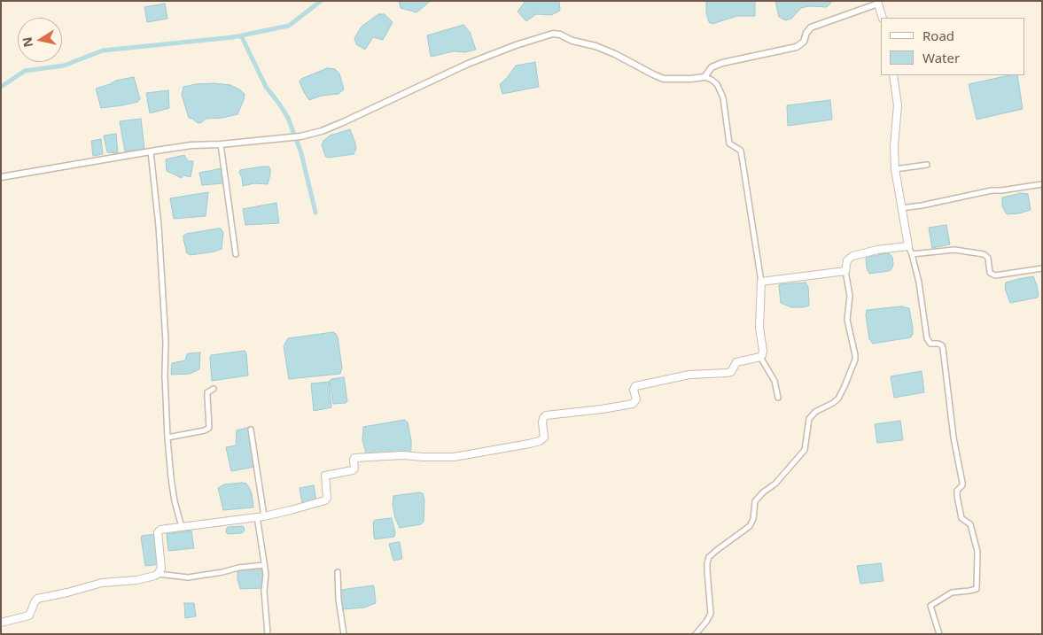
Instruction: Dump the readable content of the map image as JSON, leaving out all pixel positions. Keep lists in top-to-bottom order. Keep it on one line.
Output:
{"legend":["Road","Water"],"north":"left"}
